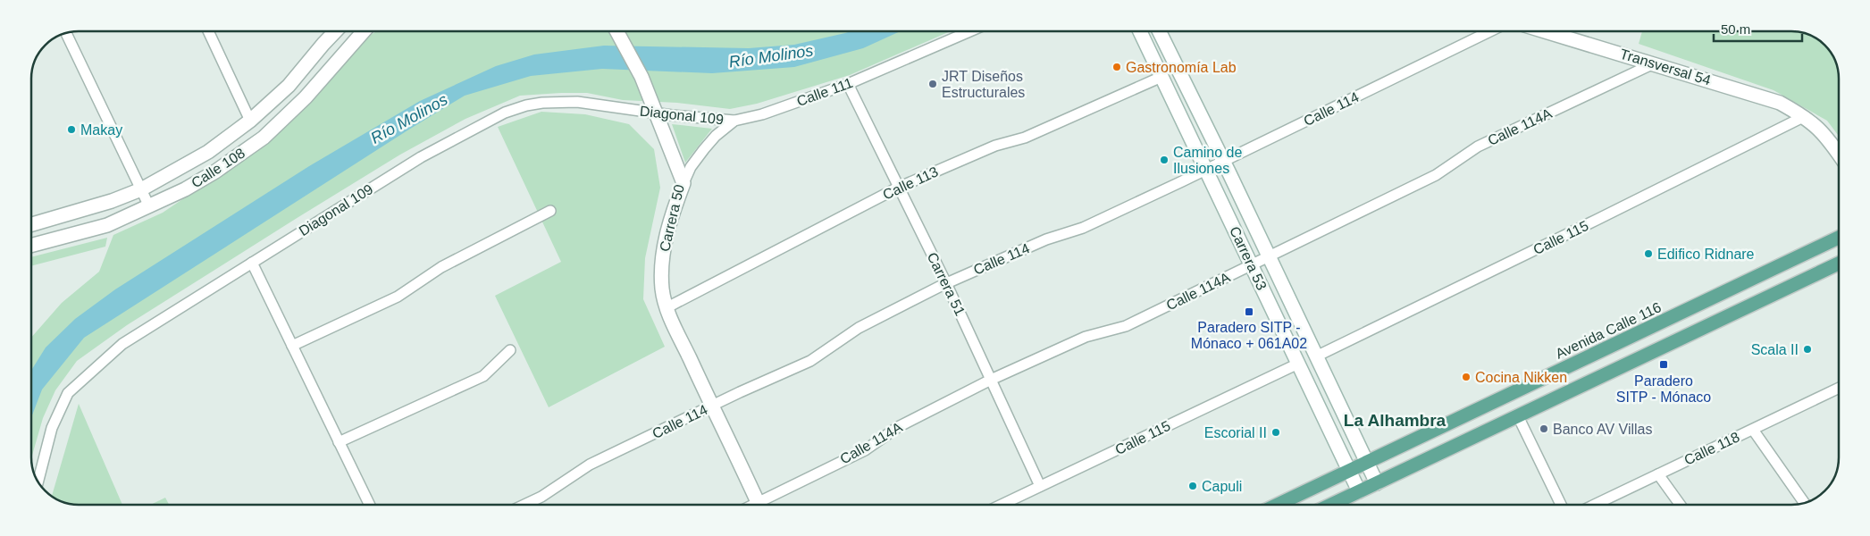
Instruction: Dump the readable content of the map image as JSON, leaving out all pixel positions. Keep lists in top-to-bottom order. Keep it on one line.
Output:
{"streets":{"main road":["Avenida Calle 116"],"street":["Transversal 54","Calle 111","Calle 114","Diagonal 109","Calle 114A","Calle 108","Calle 113","Carrera 50","Calle 115","Carrera 53","Carrera 51","Calle 118"]},"crossings":[["Transversal 54","Calle 114A"],["Transversal 54","Calle 115"],["Calle 111","Diagonal 109"],["Calle 111","Carrera 50"],["Calle 111","Carrera 51"],["Calle 114","Carrera 50"],["Calle 114","Carrera 53"],["Calle 114","Carrera 51"],["Diagonal 109","Carrera 50"],["Calle 114A","Carrera 53"],["Calle 114A","Carrera 51"],["Calle 113","Carrera 50"],["Calle 113","Carrera 53"],["Calle 113","Carrera 51"],["Calle 115","Carrera 53"],["Calle 115","Carrera 51"],["Carrera 53","Avenida Calle 116"]],"districts":["La Alhambra"],"water":["Río Molinos"],"places":{"other":["Gastronomía Lab","JRT Diseños Estructurales","Makay","Camino de Ilusiones","Edifico Ridnare","Scala II","Cocina Nikken","Banco AV Villas","Escorial II","Capuli"],"transit":["Paradero SITP - Mónaco + 061A02","Paradero SITP - Mónaco"]},"scale_bar":"50 m"}
